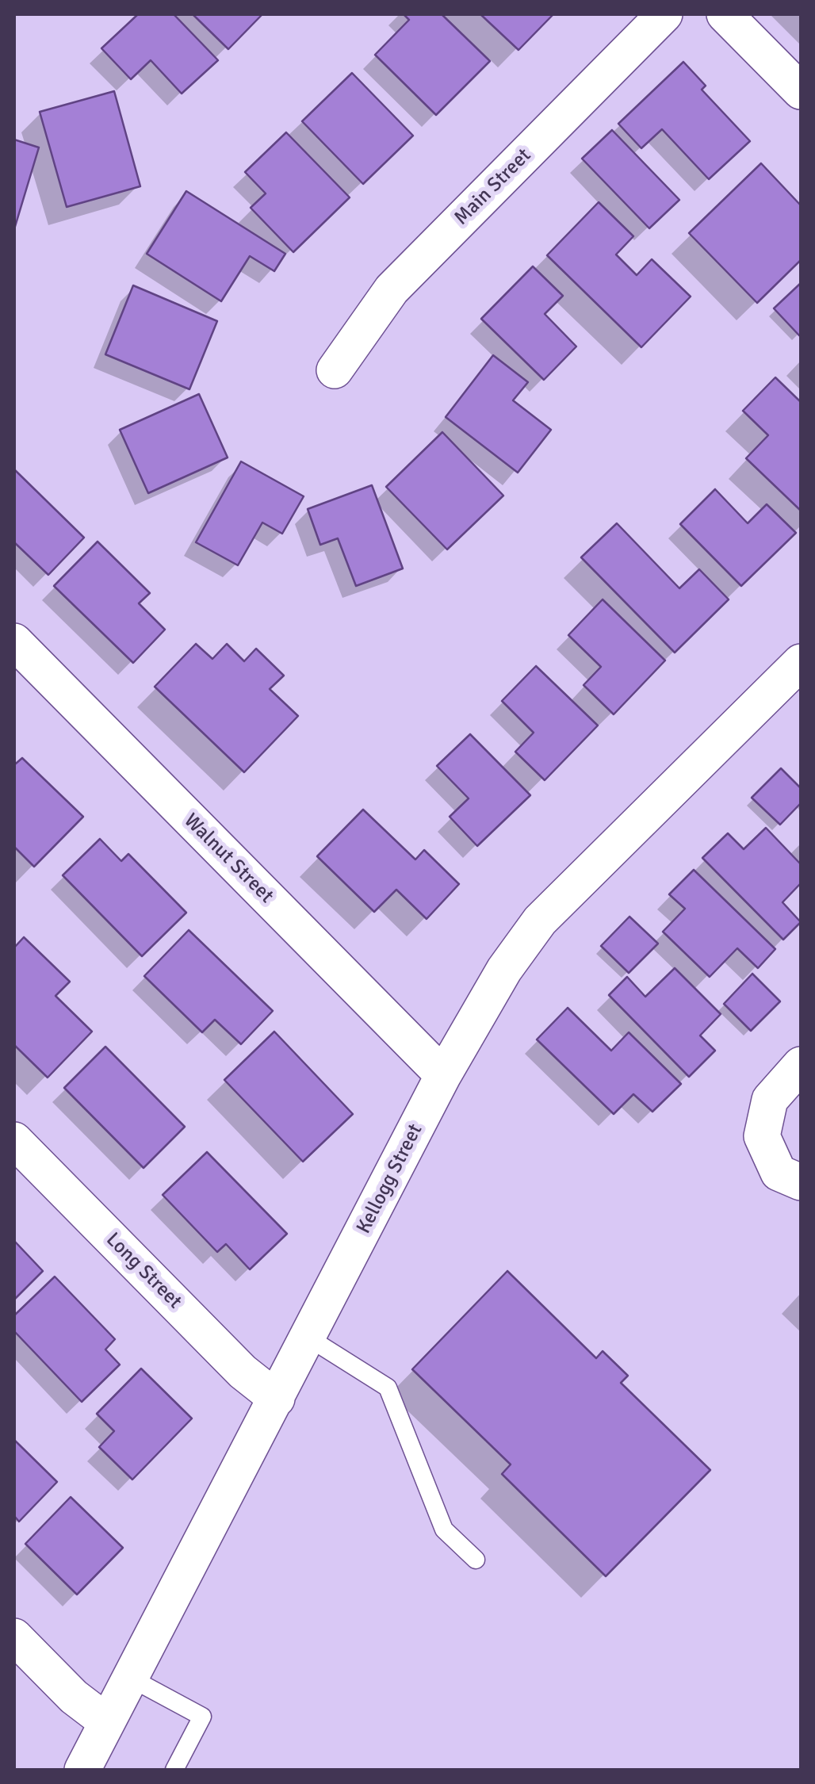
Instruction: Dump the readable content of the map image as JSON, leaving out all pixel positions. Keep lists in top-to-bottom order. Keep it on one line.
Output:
{"streets":{"street":["Main Street","Walnut Street","Kellogg Street","Long Street"]},"crossings":[["Walnut Street","Kellogg Street"],["Kellogg Street","Long Street"]]}
